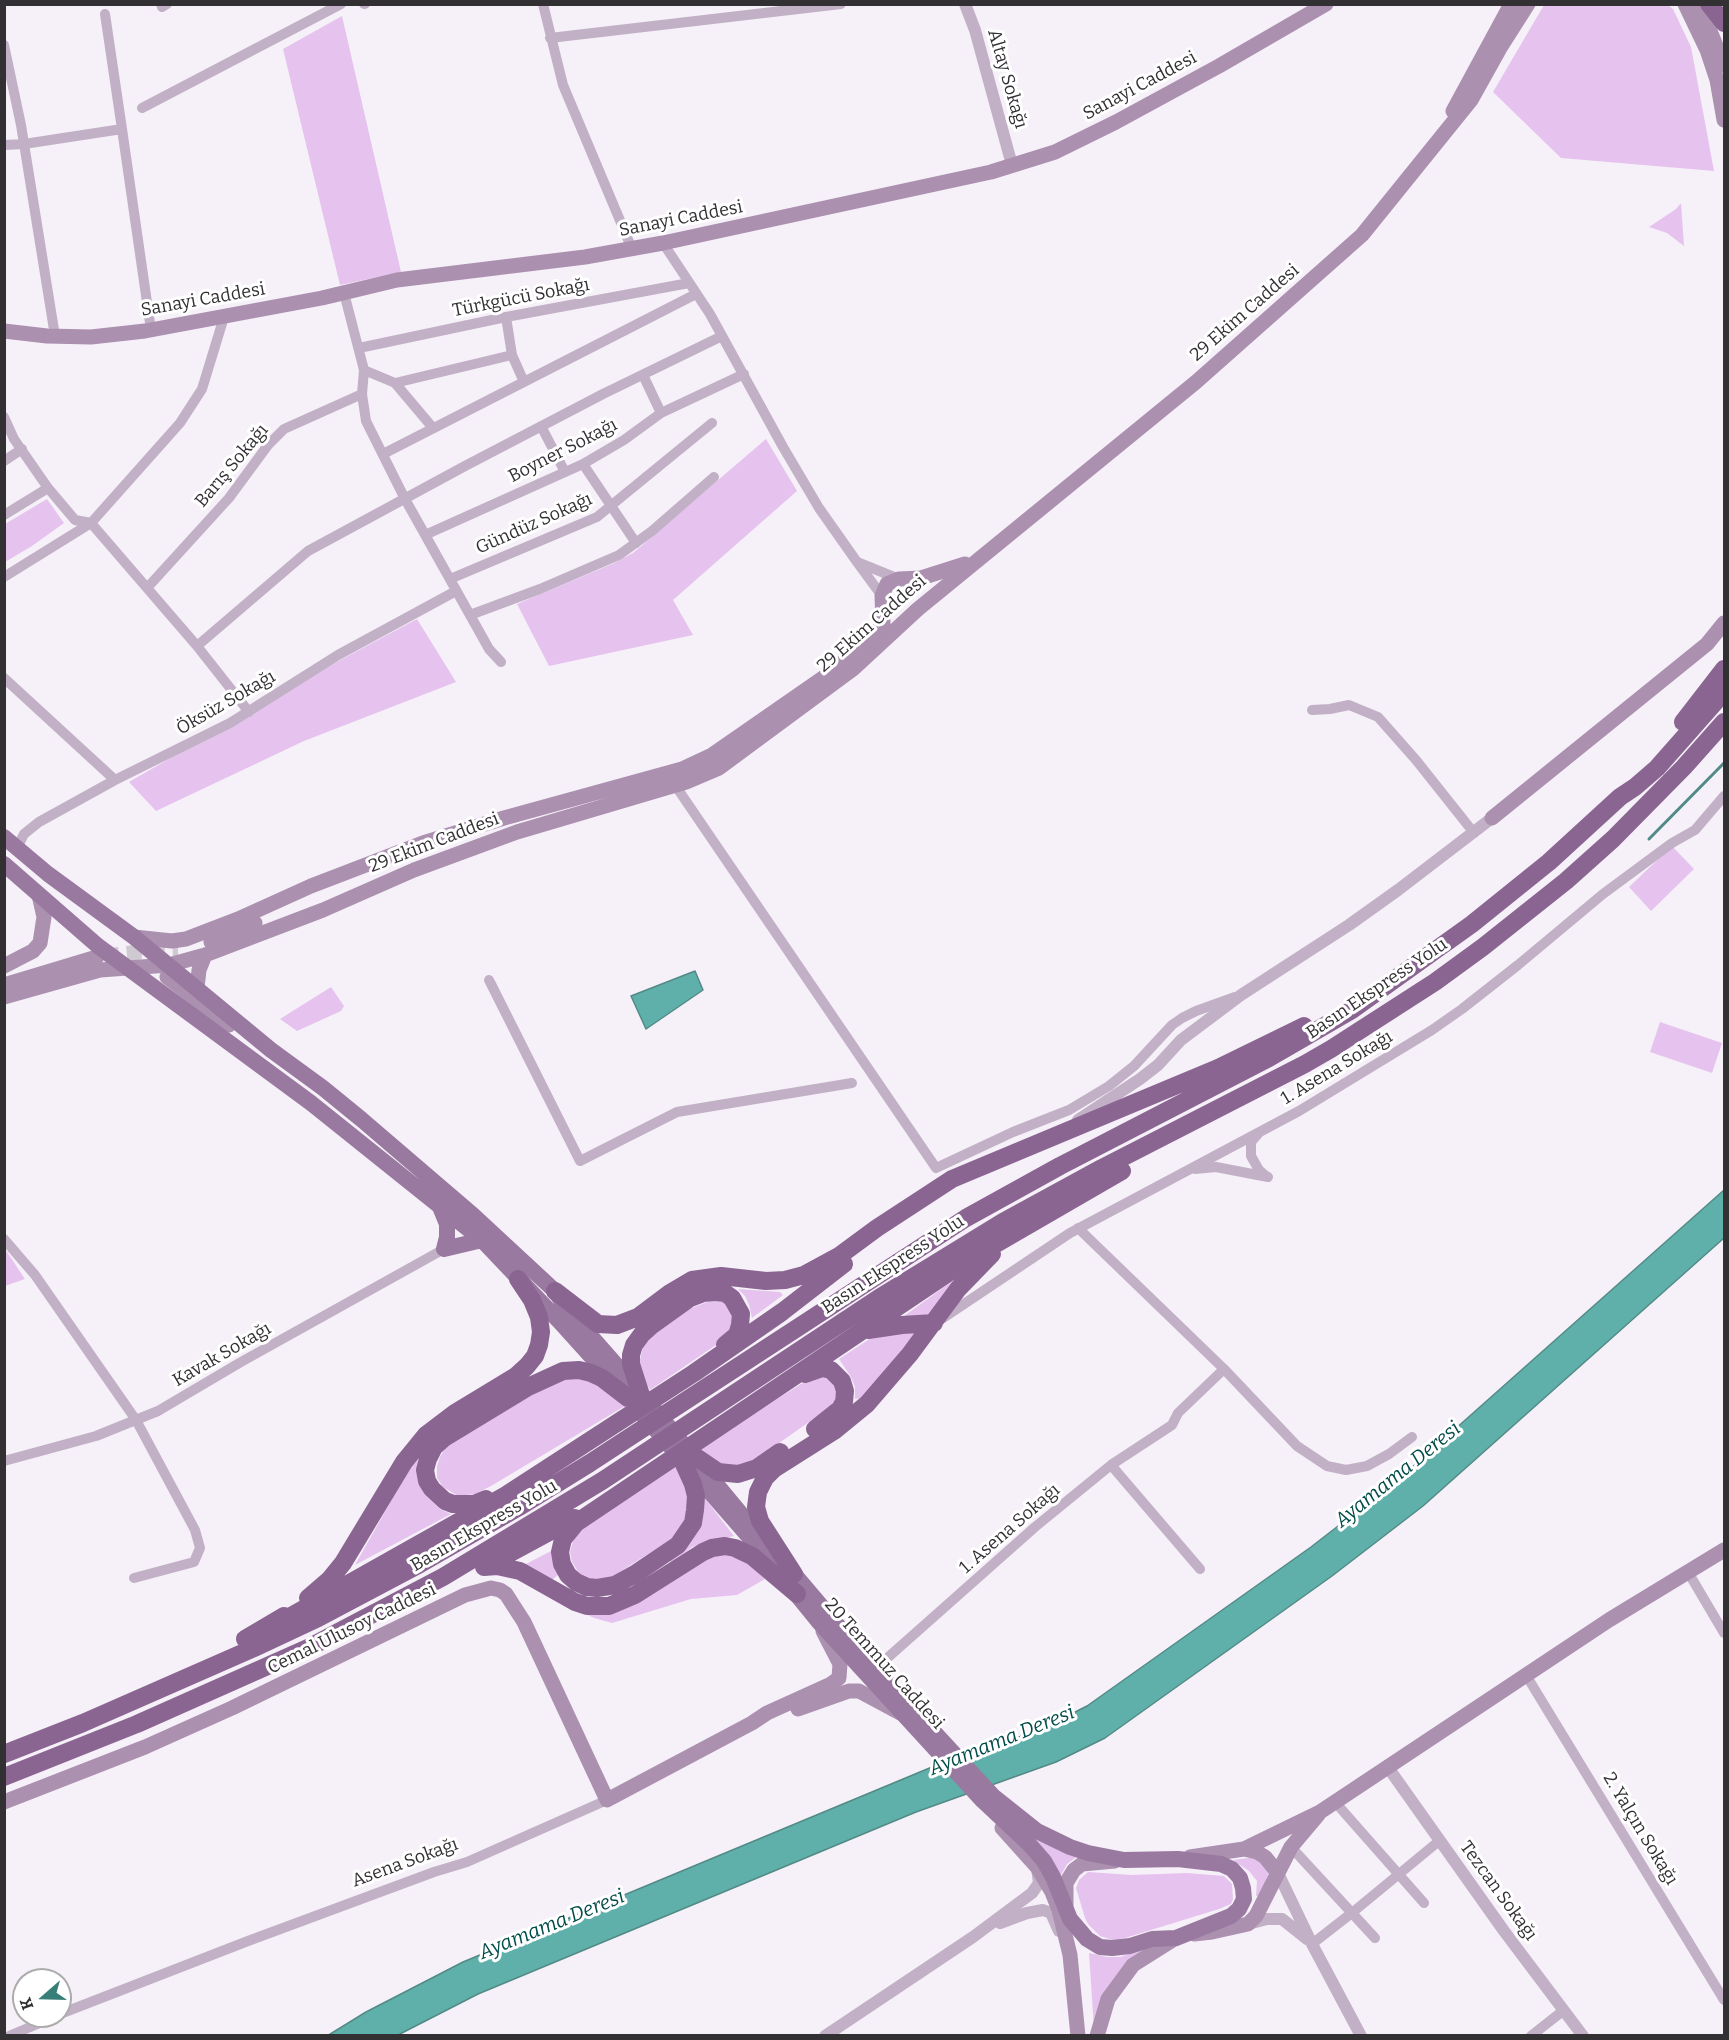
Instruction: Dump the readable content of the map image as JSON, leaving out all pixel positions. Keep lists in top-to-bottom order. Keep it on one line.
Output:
{"streets":{"highway":["Basın Ekspress Yolu"],"main road":["Sanayi Caddesi","29 Ekim Caddesi","Cemal Ulusoy Caddesi","20 Temmuz Caddesi","Asena Sokağı"],"street":["Altay Sokağı","Türkgücü Sokağı","Boyner Sokağı","Barış Sokağı","Gündüz Sokağı","Öksüz Sokağı","1. Asena Sokağı","Kavak Sokağı","2. Yalçın Sokağı","Tezcan Sokağı"]},"crossings":[["Altay Sokağı","Sanayi Caddesi"],["Cemal Ulusoy Caddesi","Asena Sokağı"]],"water":["Ayamama Deresi"],"north":"left"}
